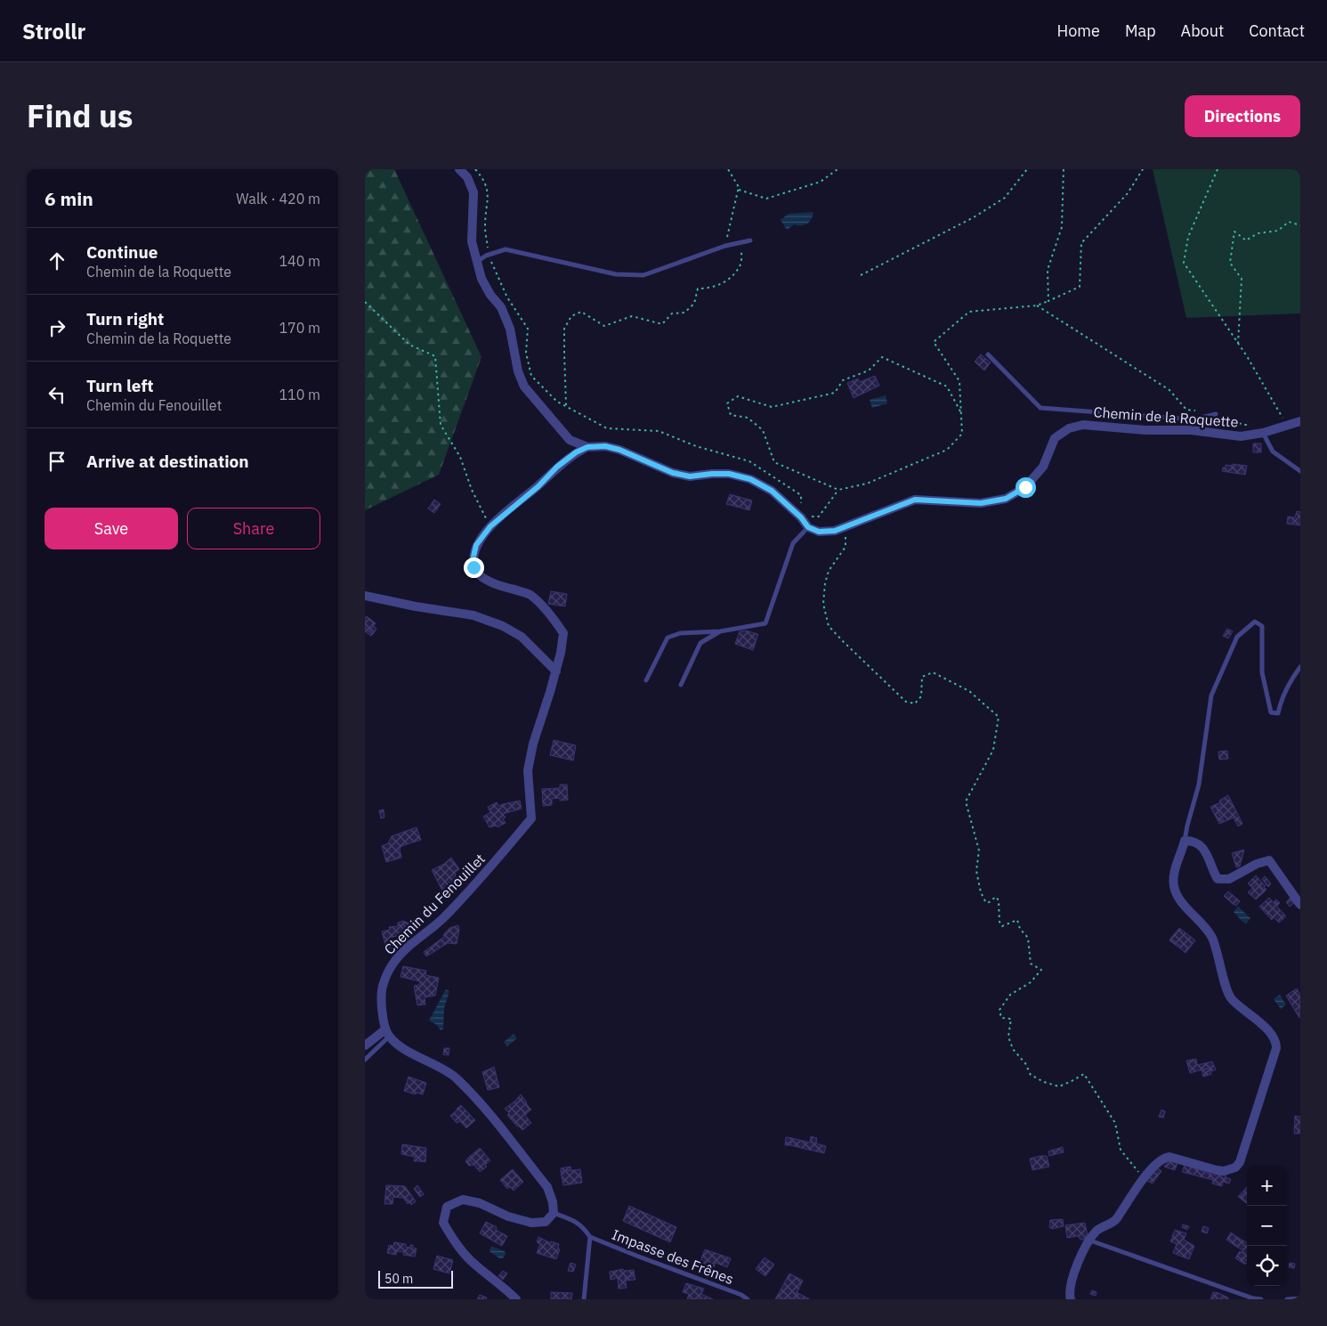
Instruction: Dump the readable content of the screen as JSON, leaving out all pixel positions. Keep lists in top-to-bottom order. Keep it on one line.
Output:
{"streets":{"street":["Chemin de la Roquette","Chemin du Fenouillet"],"lane":["Impasse des Frênes"]},"scale_bar":"50 m","page":{"header":"Strollr","nav":["Home","Map","About","Contact"],"title":"Find us","buttons":["Directions",["Save","Share"]],"heading":["6 min","Walk · 420 m"],"list":[["Continue","Chemin de la Roquette","140 m"],["Turn right","Chemin de la Roquette","170 m"],["Turn left","Chemin du Fenouillet","110 m"],"Arrive at destination"],"map_buttons":["+","−"],"scale":"50 m"}}
